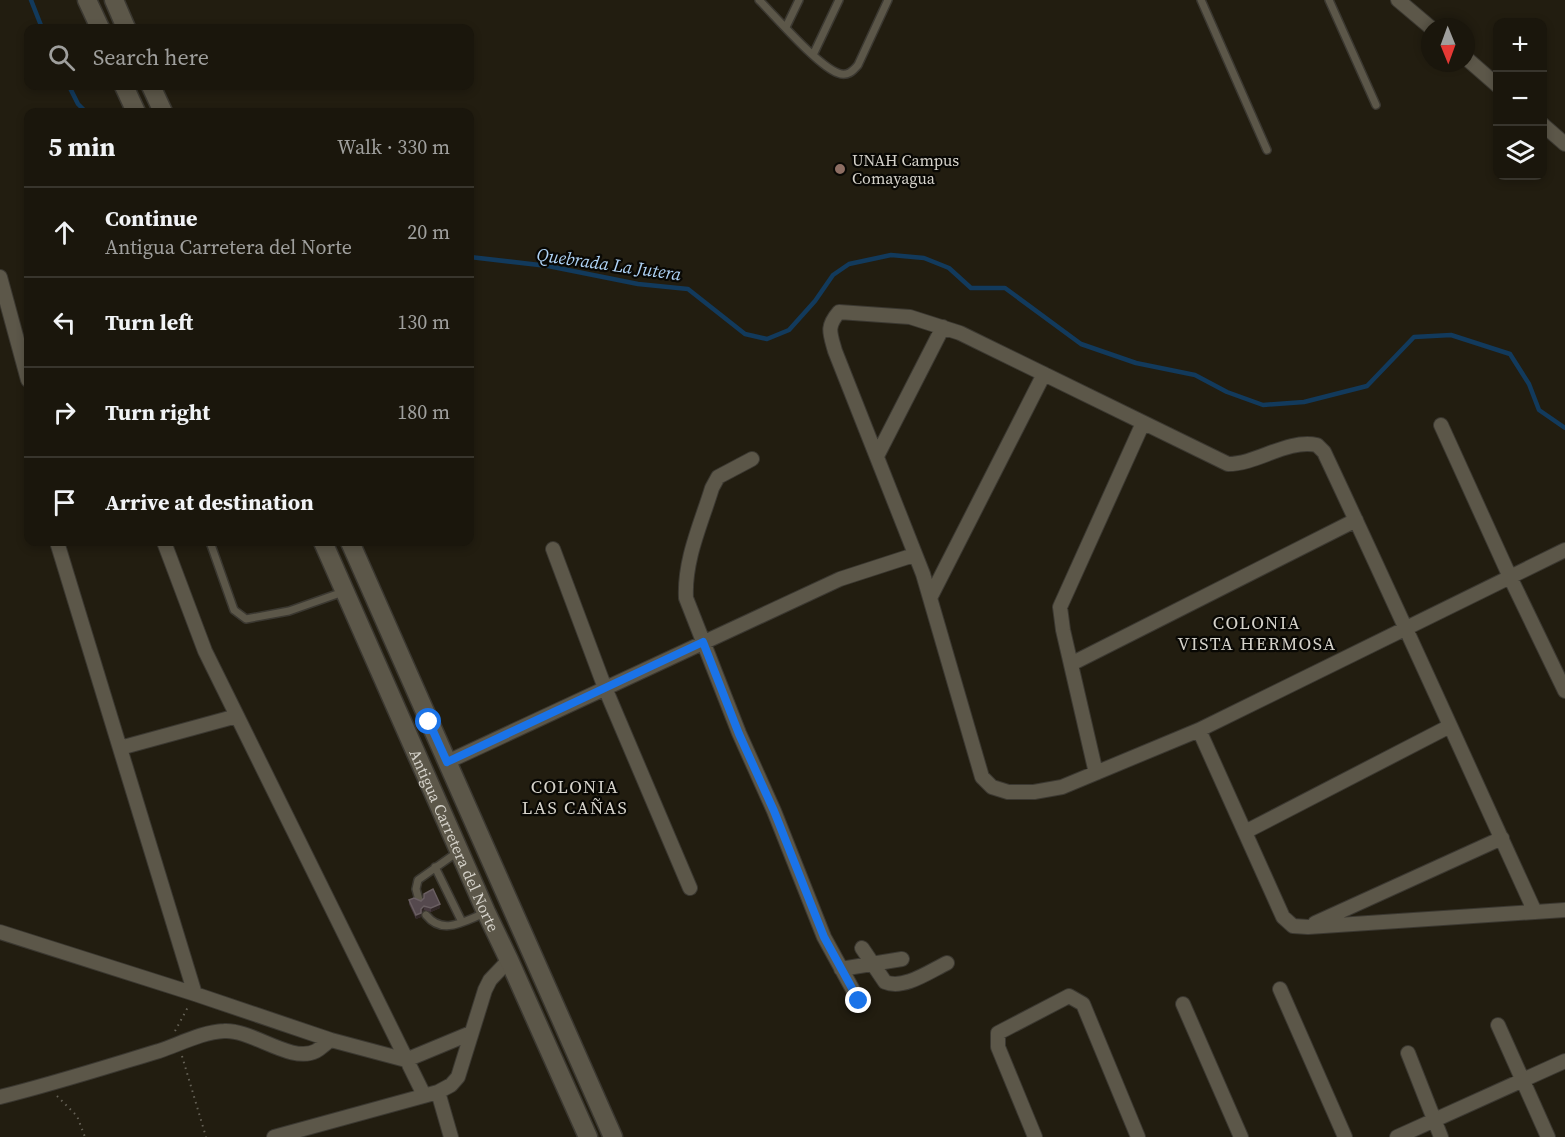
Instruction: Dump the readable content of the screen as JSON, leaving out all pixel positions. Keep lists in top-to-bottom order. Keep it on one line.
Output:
{"streets":{"main road":["Antigua Carretera del Norte"]},"districts":["COLONIA VISTA HERMOSA","COLONIA LAS CAÑAS"],"water":["Quebrada La Jutera"],"places":["UNAH Campus Comayagua"],"north":"bottom","page":{"map_buttons":["+","−"],"search":"Search here","heading":["5 min","Walk · 330 m"],"list":[["Continue","Antigua Carretera del Norte","20 m"],["Turn left","130 m"],["Turn right","180 m"],"Arrive at destination"]}}
